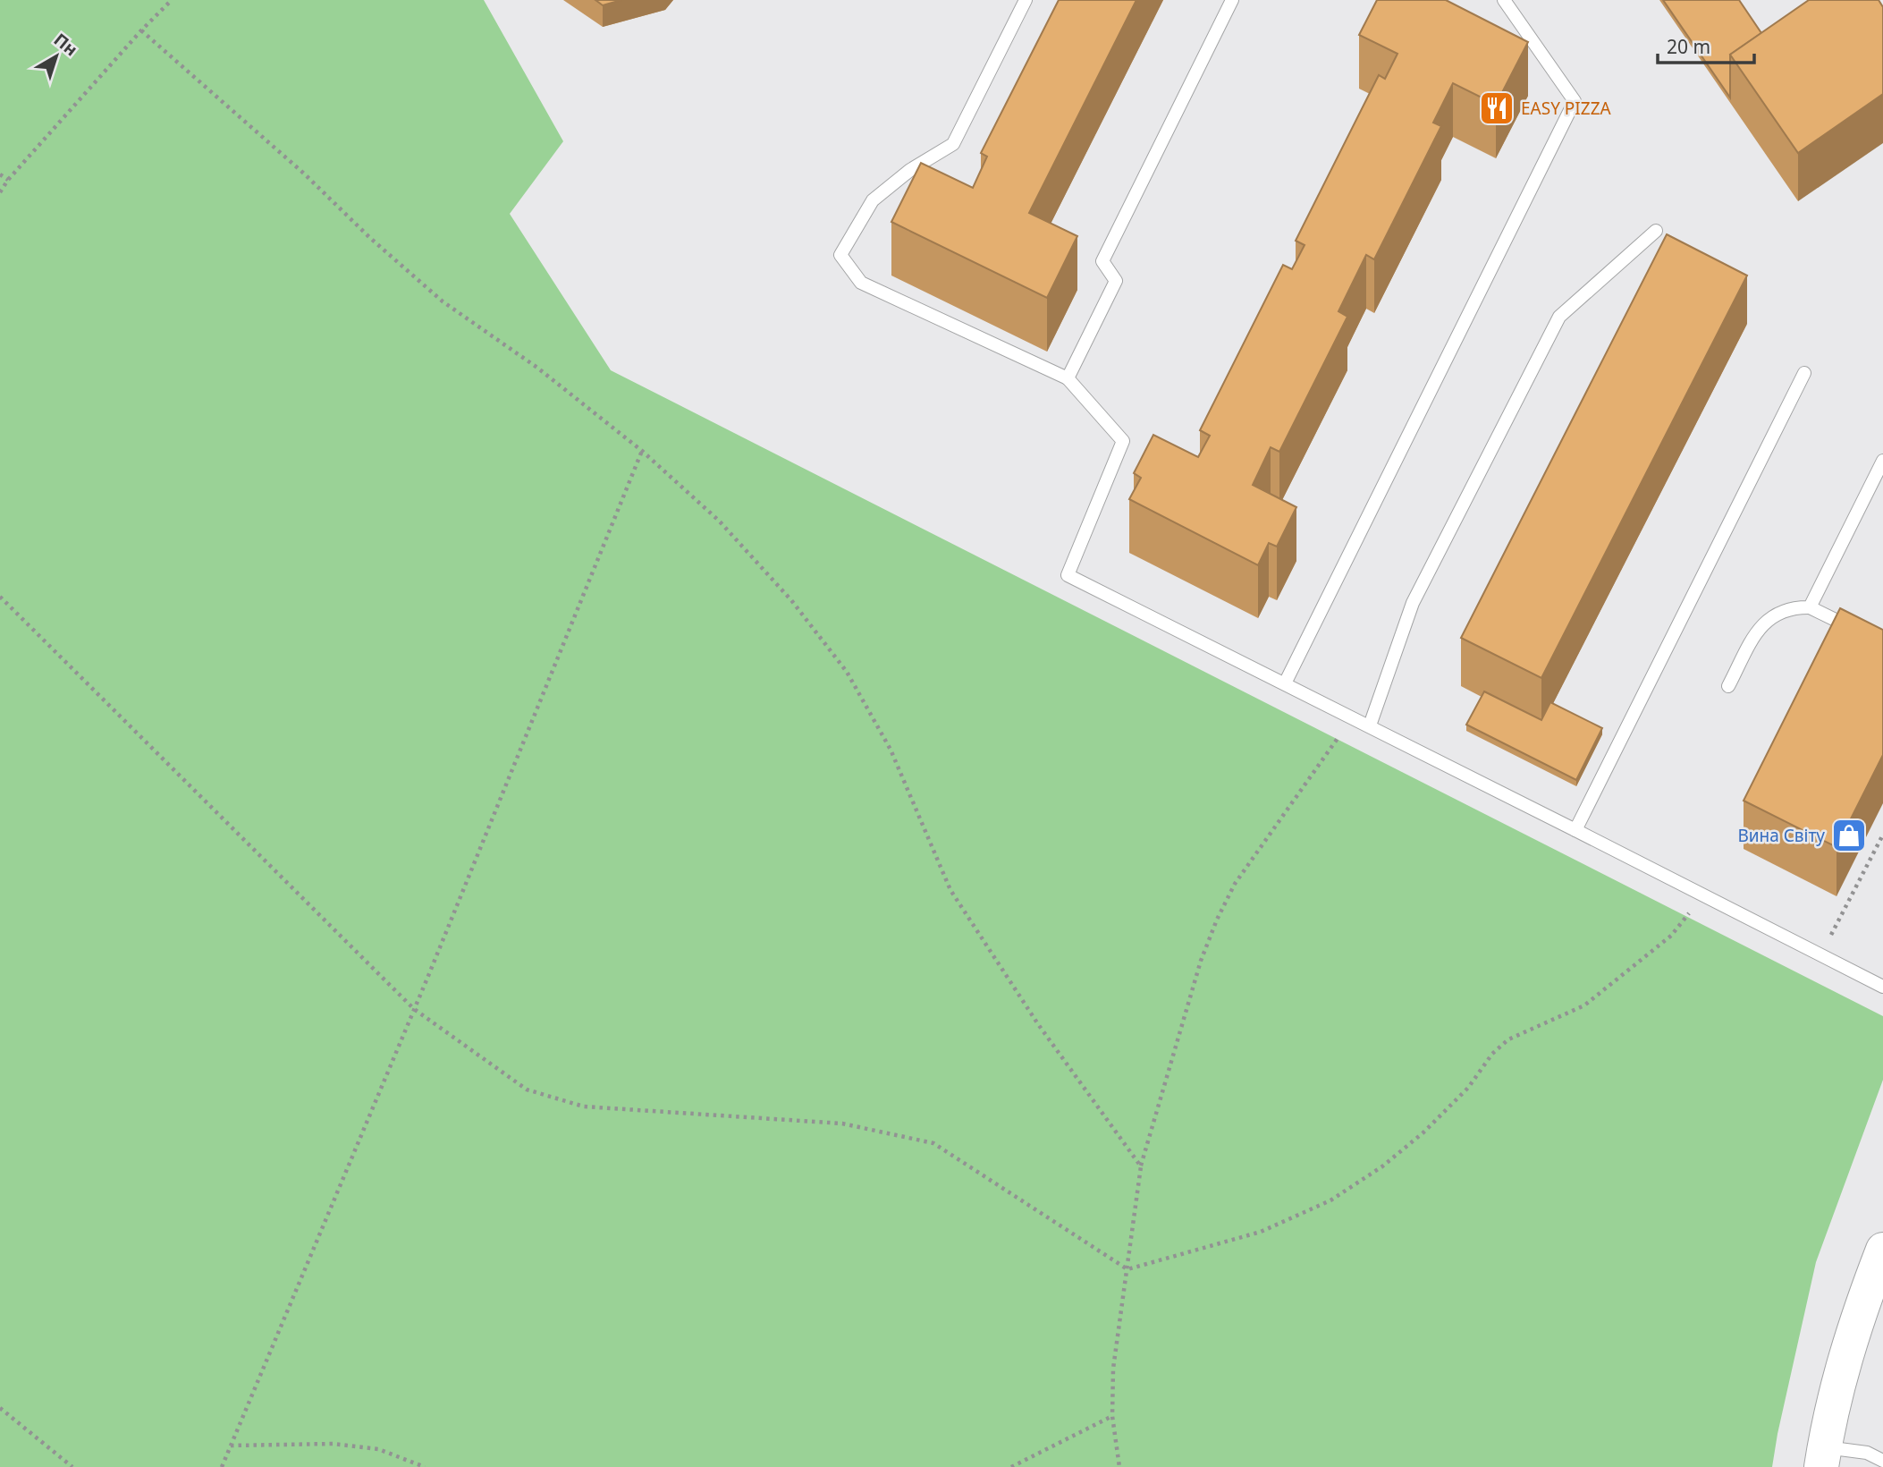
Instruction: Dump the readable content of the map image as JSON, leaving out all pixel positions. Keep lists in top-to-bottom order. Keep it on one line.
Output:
{"places":{"restaurant":["EASY PIZZA"],"shop":["Вина Світу"]},"scale_bar":"20 m","north":"top right"}
